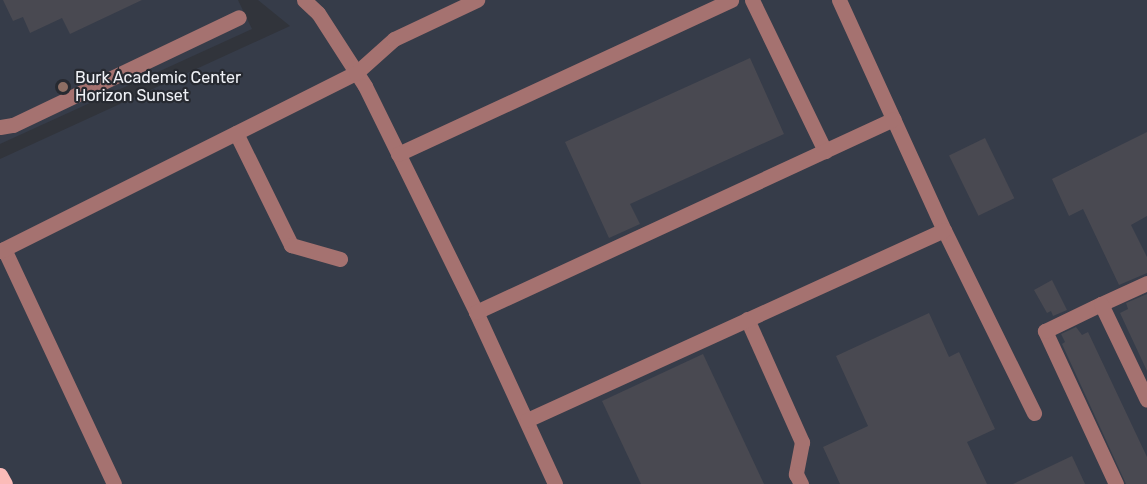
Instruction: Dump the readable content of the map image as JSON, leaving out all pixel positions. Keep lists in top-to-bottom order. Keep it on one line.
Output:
{"places":["Burk Academic Center Horizon Sunset"]}
